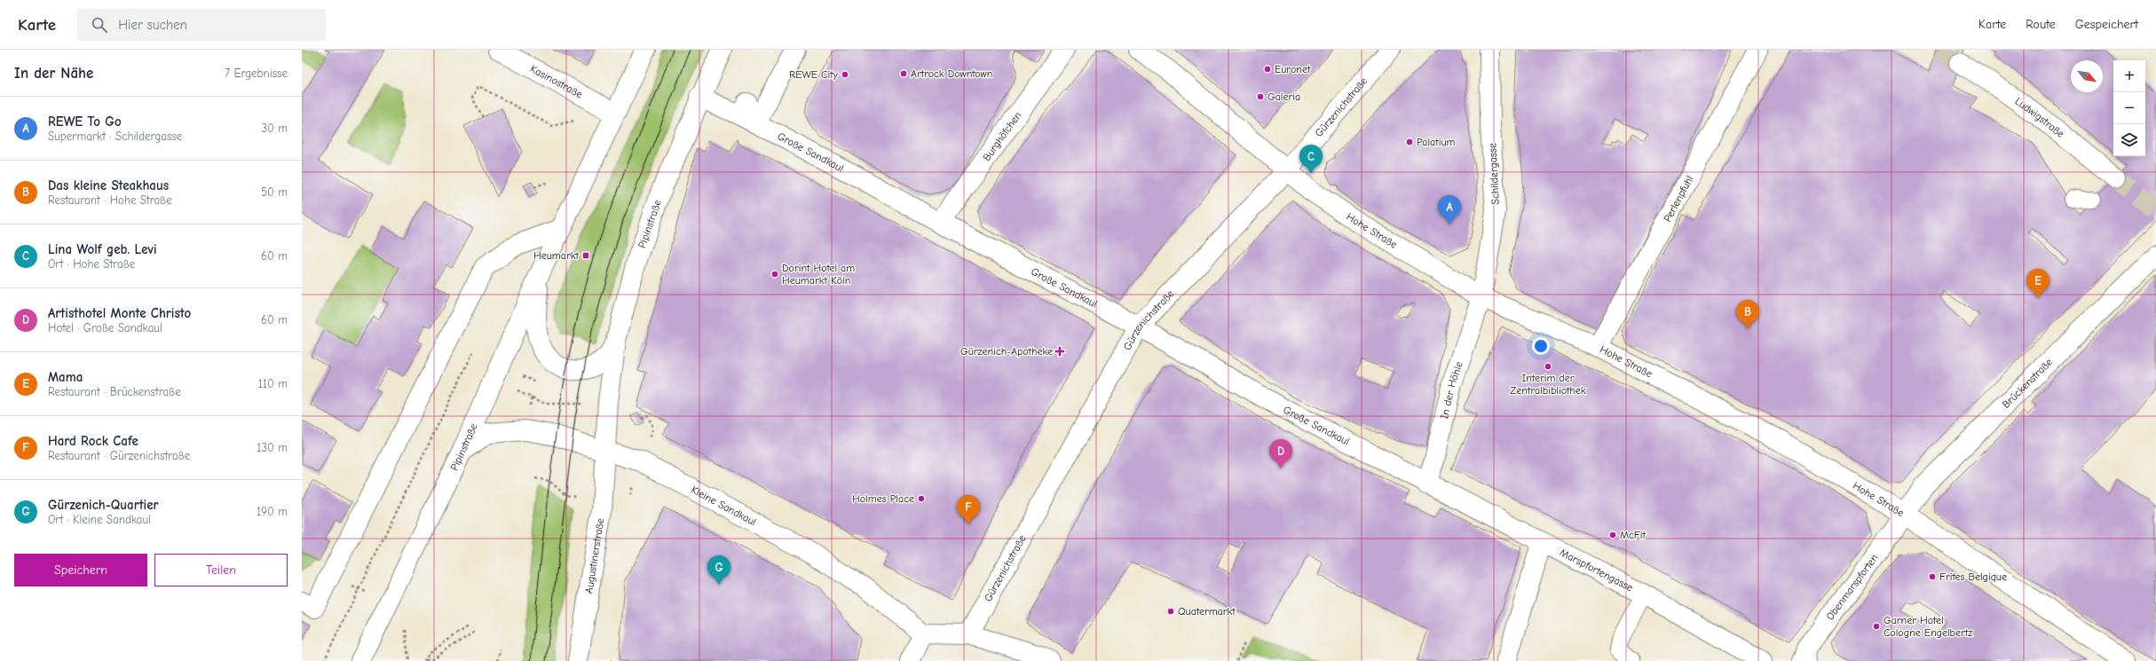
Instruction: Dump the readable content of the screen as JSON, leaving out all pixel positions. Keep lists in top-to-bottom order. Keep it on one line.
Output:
{"streets":{"street":["Kasinostraße","Gürzenichstraße","Ludwigstraße","Burghöfchen","Große Sandkaul","Schildergasse","Perlenpfuhl","Pipinstraße","Hohe Straße","Brückenstraße","In der Höhle","Kleine Sandkaul","Augustinerstraße","Marspfortengasse","Obenmarspforten"]},"crossings":[["Kasinostraße","Pipinstraße"],["Gürzenichstraße","Große Sandkaul"],["Gürzenichstraße","Hohe Straße"],["Burghöfchen","Große Sandkaul"],["Große Sandkaul","Pipinstraße"],["Große Sandkaul","In der Höhle"],["Große Sandkaul","Marspfortengasse"],["Schildergasse","Hohe Straße"],["Schildergasse","In der Höhle"],["Perlenpfuhl","Hohe Straße"],["Pipinstraße","Kleine Sandkaul"],["Pipinstraße","Augustinerstraße"],["Hohe Straße","Brückenstraße"],["Hohe Straße","In der Höhle"],["Hohe Straße","Obenmarspforten"],["Brückenstraße","Obenmarspforten"],["In der Höhle","Marspfortengasse"],["Kleine Sandkaul","Augustinerstraße"]],"places":{"other":["Euronet","Artrock Downtown","REWE City","Galeria","Palatium","Dorint Hotel am Heumarkt Köln","Interim der Zentralbibliothek","Holmes Place","McFit","Frites Belgique","Quatermarkt","Garner Hotel Cologne Engelbertz"],"transit":["Heumarkt"],"health":["Gürzenich-Apotheke"]},"north":"bottom right","page":{"header":"Karte","search":"Hier suchen","nav":["Karte","Route","Gespeichert"],"heading":["In der Nähe","7 Ergebnisse"],"map_buttons":["+","−"],"list":[{"mark":"A","name":"REWE To Go","note":"Supermarkt · Schildergasse","value":"30 m"},{"mark":"B","name":"Das kleine Steakhaus","note":"Restaurant · Hohe Straße","value":"50 m"},{"mark":"C","name":"Lina Wolf geb. Levi","note":"Ort · Hohe Straße","value":"60 m"},{"mark":"D","name":"Artisthotel Monte Christo","note":"Hotel · Große Sandkaul","value":"60 m"},{"mark":"E","name":"Mama","note":"Restaurant · Brückenstraße","value":"110 m"},{"mark":"F","name":"Hard Rock Cafe","note":"Restaurant · Gürzenichstraße","value":"130 m"},{"mark":"G","name":"Gürzenich-Quartier","note":"Ort · Kleine Sandkaul","value":"190 m"}],"pins":["C","A","E","B","D","F","G"],"buttons":["Speichern","Teilen"]}}
